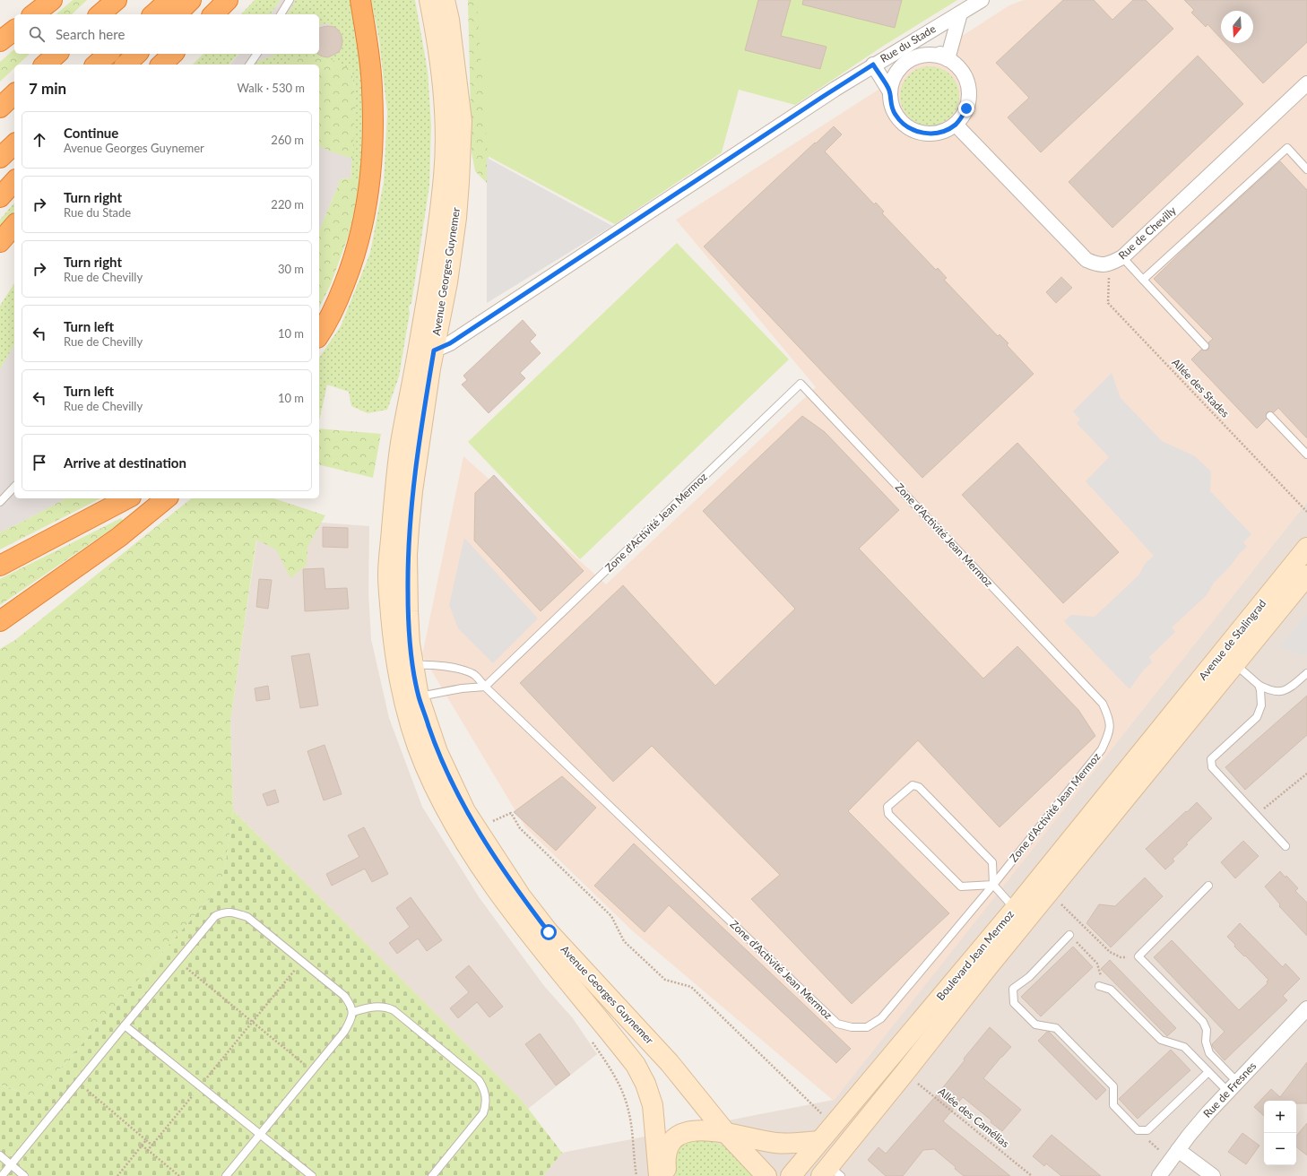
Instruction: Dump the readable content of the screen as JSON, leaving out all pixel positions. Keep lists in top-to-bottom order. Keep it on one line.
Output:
{"streets":{"main road":["Avenue Georges Guynemer","Avenue de Stalingrad","Boulevard Jean Mermoz"],"street":["Rue du Stade","Rue de Chevilly","Rue de Fresnes"],"lane":["Zone d'Activité Jean Mermoz"],"path":["Allée des Stades","Allée des Camélias"]},"crossings":[["Rue du Stade","Avenue Georges Guynemer"],["Rue de Chevilly","Allée des Stades"],["Avenue Georges Guynemer","Zone d'Activité Jean Mermoz"],["Avenue de Stalingrad","Boulevard Jean Mermoz"],["Boulevard Jean Mermoz","Allée des Camélias"]],"north":"bottom","page":{"search":"Search here","heading":["7 min","Walk · 530 m"],"list":[["Continue","Avenue Georges Guynemer","260 m"],["Turn right","Rue du Stade","220 m"],["Turn right","Rue de Chevilly","30 m"],["Turn left","Rue de Chevilly","10 m"],["Turn left","Rue de Chevilly","10 m"],"Arrive at destination"],"map_buttons":["+","−"]}}
